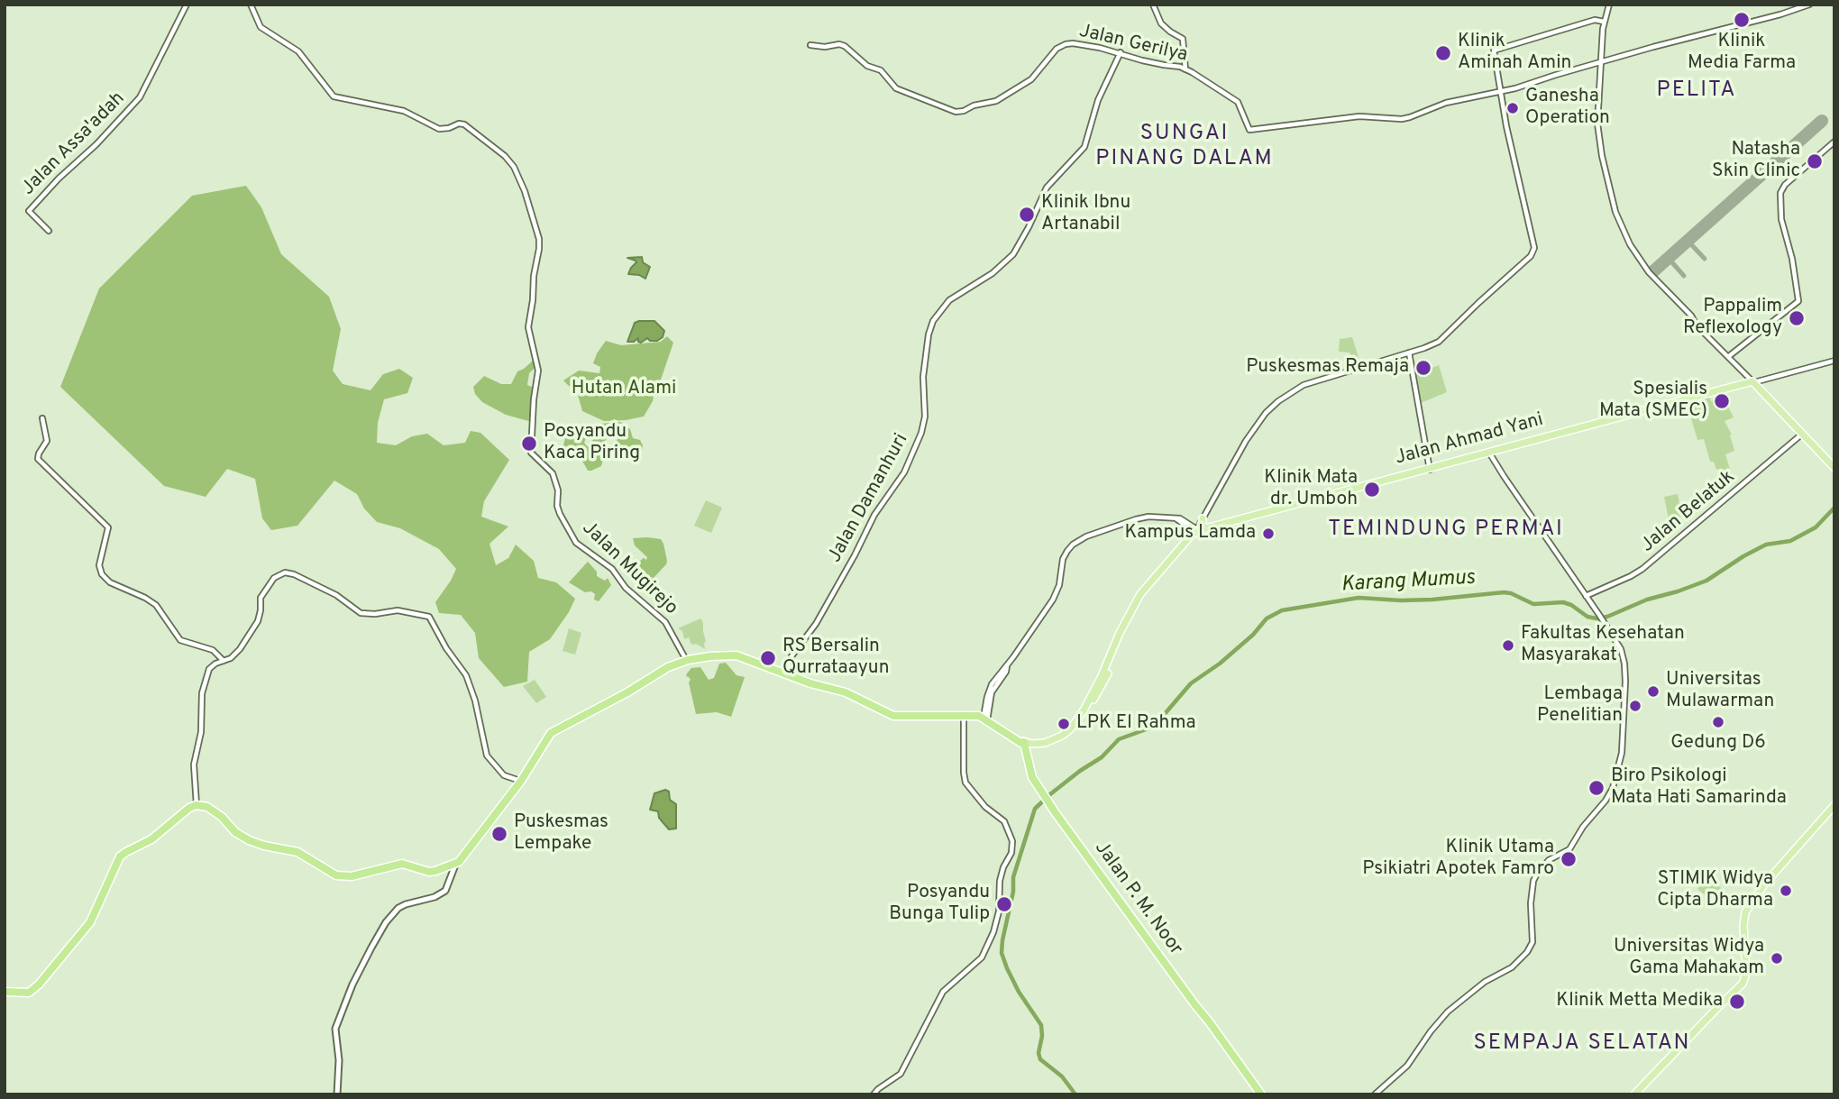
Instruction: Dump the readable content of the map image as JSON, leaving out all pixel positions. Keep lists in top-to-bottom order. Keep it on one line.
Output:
{"streets":{"highway":["Jalan P. M. Noor"],"main road":["Jalan Ahmad Yani"],"street":["Jalan Gerilya","Jalan Assa'adah","Jalan Damanhuri","Jalan Belatuk","Jalan Mugirejo"]},"crossings":[["Jalan Gerilya","Jalan Damanhuri"]],"districts":["PELITA","SUNGAI PINANG DALAM","TEMINDUNG PERMAI","SEMPAJA SELATAN"],"water":["Karang Mumus"],"parks":["Hutan Alami"],"places":["Klinik Media Farma","Klinik Aminah Amin","Ganesha Operation","Natasha Skin Clinic","Klinik Ibnu Artanabil","Pappalim Reflexology","Puskesmas Remaja","Spesialis Mata (SMEC)","Posyandu Kaca Piring","Klinik Mata dr. Umboh","Kampus Lamda","Fakultas Kesehatan Masyarakat","RS Bersalin Qurrataayun","Universitas Mulawarman","Lembaga Penelitian","Gedung D6","LPK El Rahma","Biro Psikologi Mata Hati Samarinda","Puskesmas Lempake","Klinik Utama Psikiatri Apotek Famro","STIMIK Widya Cipta Dharma","Posyandu Bunga Tulip","Universitas Widya Gama Mahakam","Klinik Metta Medika"]}
